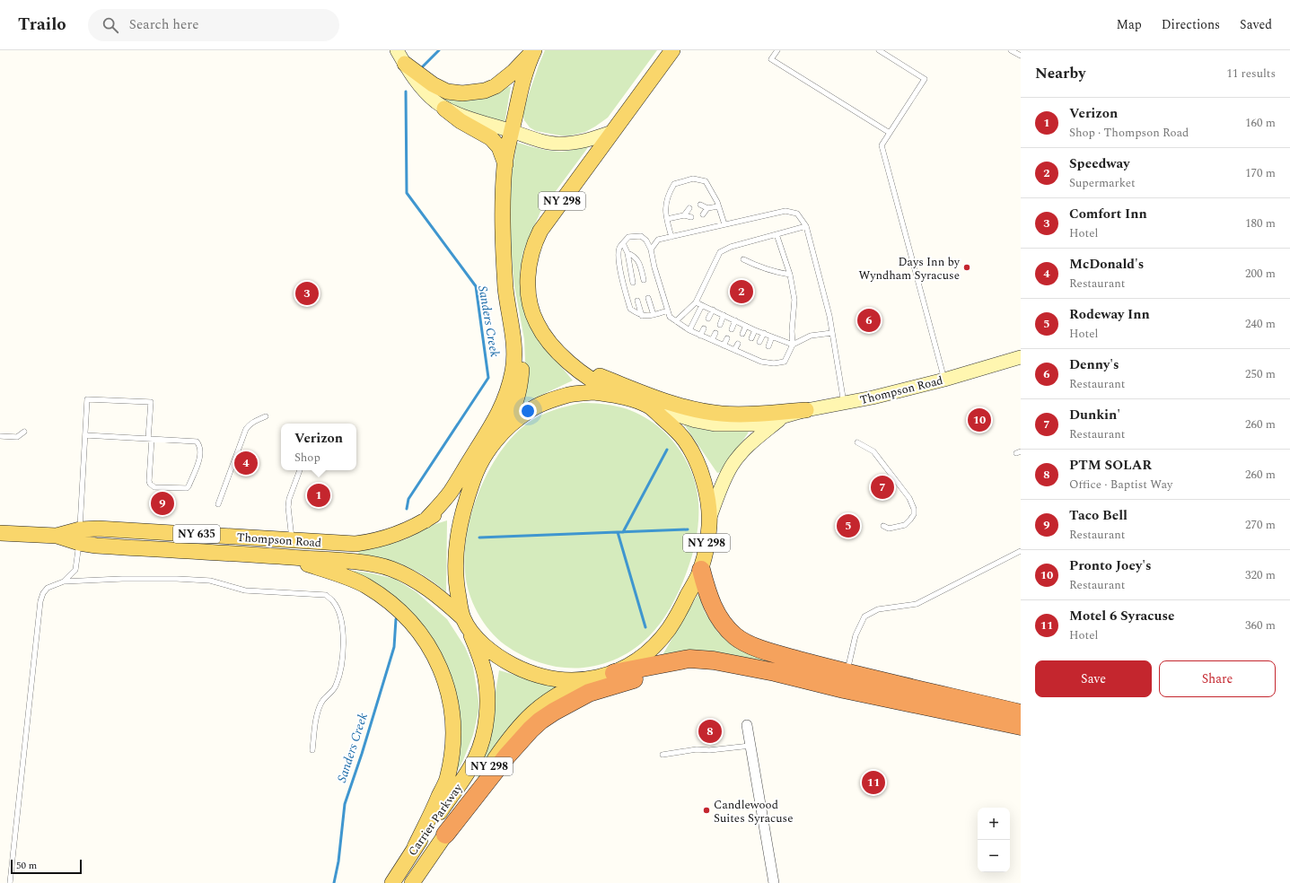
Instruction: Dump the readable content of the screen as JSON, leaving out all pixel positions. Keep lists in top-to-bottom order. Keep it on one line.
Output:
{"streets":{"main road":["NY 298","Thompson Road","NY 635","Carrier Parkway"]},"crossings":[["NY 298","Thompson Road"],["NY 298","Carrier Parkway"],["Thompson Road","Carrier Parkway"]],"water":["Sanders Creek"],"places":["Days Inn by Wyndham Syracuse","Candlewood Suites Syracuse"],"scale_bar":"50 m","page":{"header":"Trailo","search":"Search here","nav":["Map","Directions","Saved"],"heading":["Nearby","11 results"],"list":[{"mark":"1","name":"Verizon","note":"Shop · Thompson Road","value":"160 m"},{"mark":"2","name":"Speedway","note":"Supermarket","value":"170 m"},{"mark":"3","name":"Comfort Inn","note":"Hotel","value":"180 m"},{"mark":"4","name":"McDonald's","note":"Restaurant","value":"200 m"},{"mark":"5","name":"Rodeway Inn","note":"Hotel","value":"240 m"},{"mark":"6","name":"Denny's","note":"Restaurant","value":"250 m"},{"mark":"7","name":"Dunkin'","note":"Restaurant","value":"260 m"},{"mark":"8","name":"PTM SOLAR","note":"Office · Baptist Way","value":"260 m"},{"mark":"9","name":"Taco Bell","note":"Restaurant","value":"270 m"},{"mark":"10","name":"Pronto Joey's","note":"Restaurant","value":"320 m"},{"mark":"11","name":"Motel 6 Syracuse","note":"Hotel","value":"360 m"}],"pins":["2","3","6","10","4","7","1","9","5","8","11"],"popup":["Verizon","Shop"],"buttons":["Save","Share"],"map_buttons":["+","−"],"scale":"50 m"}}
